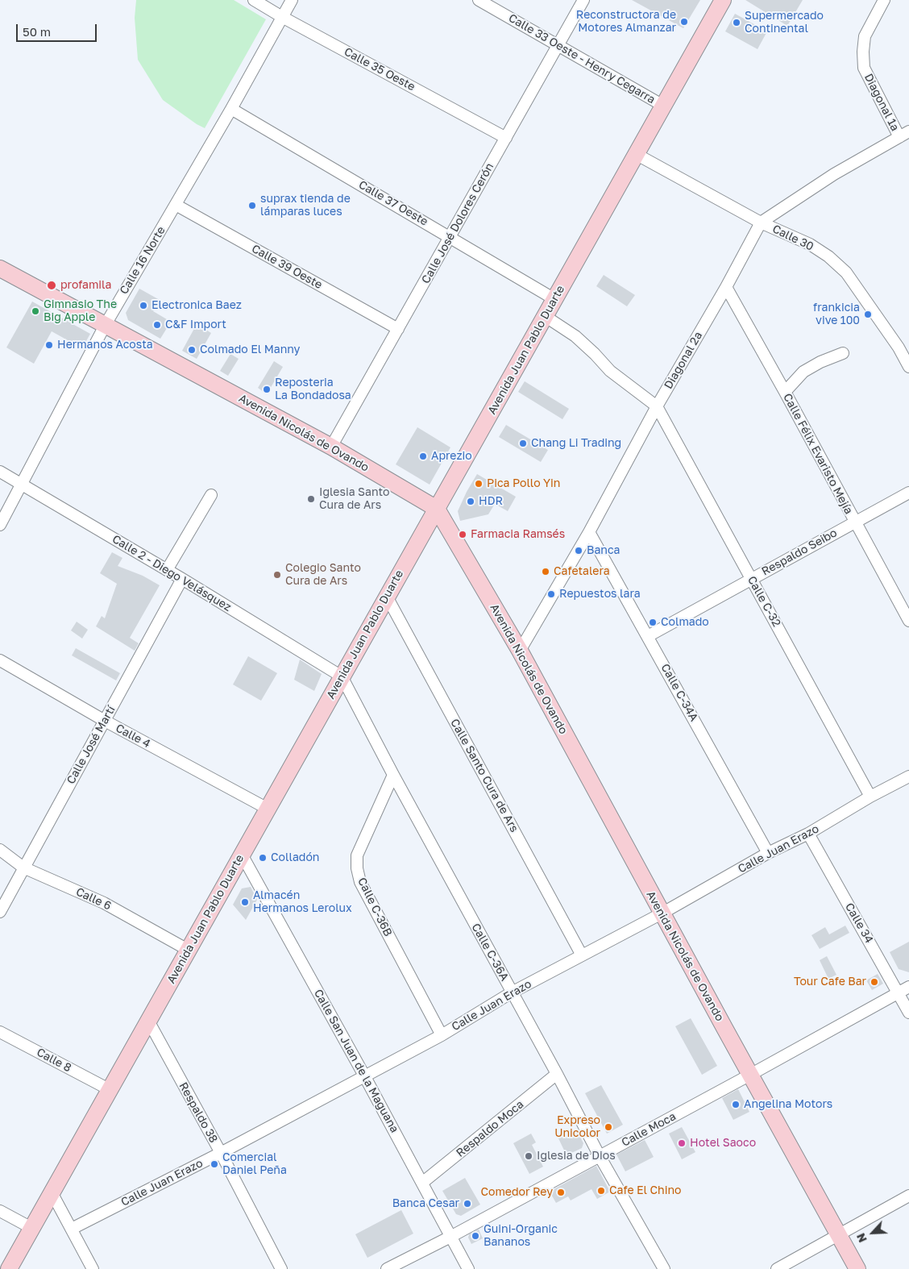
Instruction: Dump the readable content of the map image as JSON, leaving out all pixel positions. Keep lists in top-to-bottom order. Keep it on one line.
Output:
{"streets":{"main road":["Avenida Juan Pablo Duarte","Avenida Nicolás de Ovando"],"street":["Calle 33 Oeste - Henry Cegarra","Calle 35 Oeste","Diagonal 1ª","Calle 37 Oeste","Calle José Dolores Cerón","Calle 30","Calle 16 Norte","Calle 39 Oeste","Diagonal 2ª","Calle Félix Evaristo Mejía","Respaldo Seibo","Calle 2 - Diego Velásquez","Calle C-32","Calle C-34A","Calle 4","Calle José Martí","Calle Santo Cura de Ars","Calle Juan Erazo","Calle 6","Calle C-36B","Calle 34","Calle C-36A","Calle 8","Calle San Juan de la Maguana","Respaldo 38","Respaldo Moca","Calle Moca"]},"crossings":[["Calle 33 Oeste - Henry Cegarra","Calle José Dolores Cerón"],["Calle 33 Oeste - Henry Cegarra","Avenida Juan Pablo Duarte"],["Calle 35 Oeste","Calle José Dolores Cerón"],["Calle 35 Oeste","Calle 16 Norte"],["Diagonal 1ª","Diagonal 2ª"],["Calle 37 Oeste","Calle José Dolores Cerón"],["Calle 37 Oeste","Calle 16 Norte"],["Calle 37 Oeste","Avenida Juan Pablo Duarte"],["Calle José Dolores Cerón","Calle 39 Oeste"],["Calle José Dolores Cerón","Avenida Nicolás de Ovando"],["Calle 30","Avenida Juan Pablo Duarte"],["Calle 30","Diagonal 2ª"],["Calle 16 Norte","Calle 39 Oeste"],["Calle 16 Norte","Avenida Nicolás de Ovando"],["Calle 16 Norte","Calle 2 - Diego Velásquez"],["Avenida Juan Pablo Duarte","Avenida Nicolás de Ovando"],["Avenida Juan Pablo Duarte","Calle 2 - Diego Velásquez"],["Avenida Juan Pablo Duarte","Calle 4"],["Avenida Juan Pablo Duarte","Calle Santo Cura de Ars"],["Avenida Juan Pablo Duarte","Calle 6"],["Avenida Juan Pablo Duarte","Calle C-36A"],["Avenida Juan Pablo Duarte","Calle 8"],["Avenida Juan Pablo Duarte","Calle San Juan de la Maguana"],["Avenida Juan Pablo Duarte","Respaldo 38"],["Diagonal 2ª","Avenida Nicolás de Ovando"],["Diagonal 2ª","Calle Félix Evaristo Mejía"],["Diagonal 2ª","Calle C-32"],["Diagonal 2ª","Calle C-34A"],["Avenida Nicolás de Ovando","Calle Juan Erazo"],["Avenida Nicolás de Ovando","Calle Moca"],["Calle Félix Evaristo Mejía","Respaldo Seibo"],["Respaldo Seibo","Calle C-32"],["Respaldo Seibo","Calle C-34A"],["Calle 2 - Diego Velásquez","Calle José Martí"],["Calle 2 - Diego Velásquez","Calle C-36A"],["Calle C-32","Calle Juan Erazo"],["Calle C-34A","Calle Juan Erazo"],["Calle 4","Calle José Martí"],["Calle José Martí","Calle 6"],["Calle Santo Cura de Ars","Calle Juan Erazo"],["Calle Juan Erazo","Calle C-36B"],["Calle Juan Erazo","Calle 34"],["Calle Juan Erazo","Calle C-36A"],["Calle Juan Erazo","Calle San Juan de la Maguana"],["Calle Juan Erazo","Respaldo 38"],["Calle C-36B","Calle C-36A"],["Calle 34","Calle Moca"],["Calle C-36A","Respaldo Moca"],["Calle C-36A","Calle Moca"],["Calle San Juan de la Maguana","Respaldo Moca"],["Calle San Juan de la Maguana","Calle Moca"]],"places":["Reconstructora de Motores Almanzar","Supermercado Continental","suprax tienda de lámparas luces","profamila","Electronica Baez","Gimnasio The Big Apple","frankicia vive 100","C&F Import","Hermanos Acosta","Colmado El Manny","Reposteria La Bondadosa","Chang Li Trading","Aprezio","Pica Pollo Yin","Iglesia Santo Cura de Ars","HDR","Farmacia Ramsés","Banca","Cafetalera","Colegio Santo Cura de Ars","Repuestos lara","Colmado","Colladón","Almacén Hermanos Lerolux","Tour Cafe Bar","Angelina Motors","Expreso Unicolor","Hotel Saoco","Iglesia de Dios","Comercial Daniel Peña","Cafe El Chino","Comedor Rey","Banca Cesar","Guini-Organic Bananos"],"scale_bar":"50 m","north":"bottom left"}
